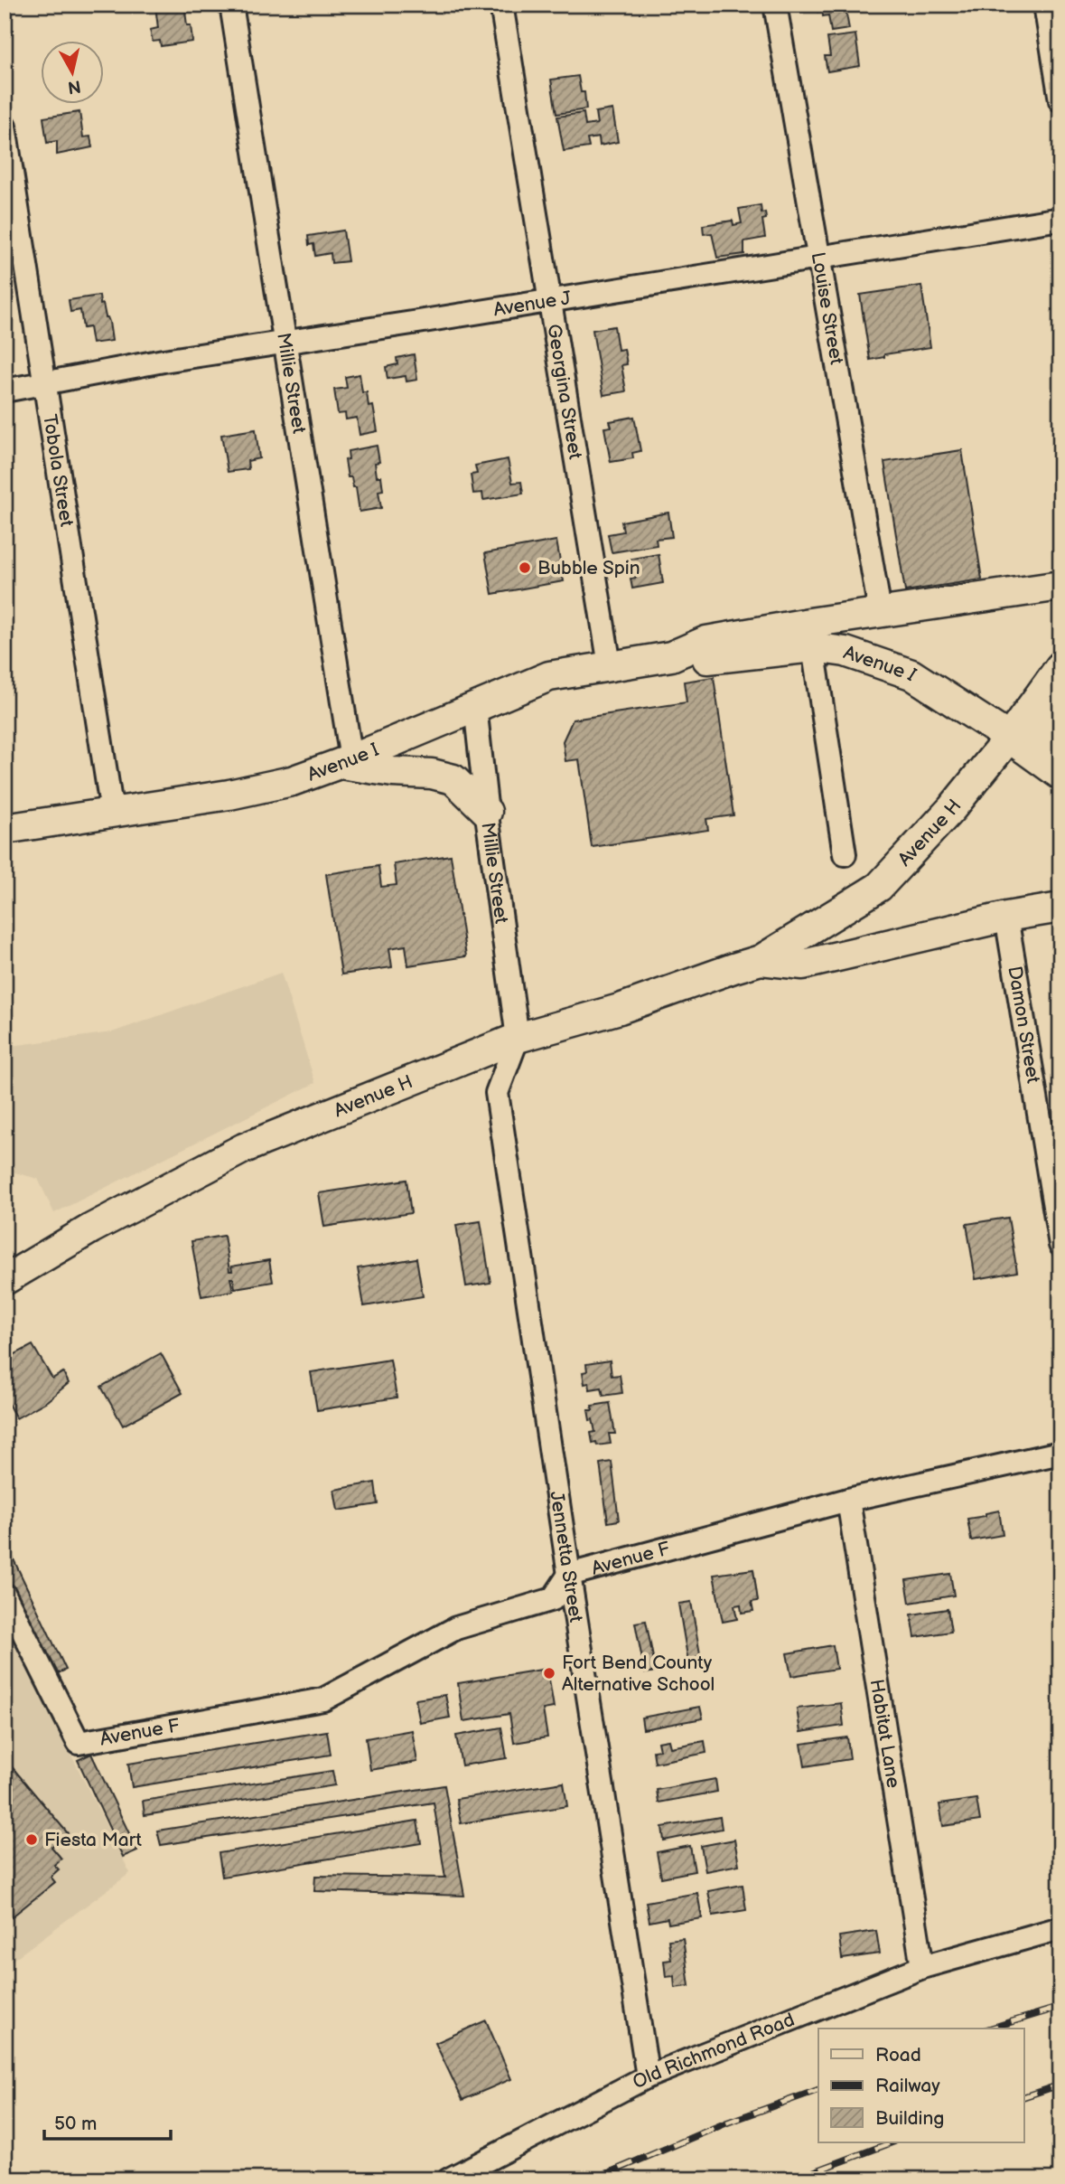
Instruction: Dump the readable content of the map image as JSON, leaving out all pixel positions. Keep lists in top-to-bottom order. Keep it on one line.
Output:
{"streets":{"main road":["Avenue I","Avenue H"],"street":["Avenue J","Louise Street","Millie Street","Georgina Street","Tobola Street","Damon Street","Jennetta Street","Avenue F","Habitat Lane","Old Richmond Road"]},"crossings":[["Avenue J","Louise Street"],["Avenue J","Millie Street"],["Avenue J","Georgina Street"],["Avenue J","Tobola Street"],["Louise Street","Avenue I"],["Millie Street","Avenue I"],["Millie Street","Avenue H"],["Millie Street","Jennetta Street"],["Georgina Street","Avenue I"],["Tobola Street","Avenue I"],["Avenue I","Avenue H"],["Avenue H","Damon Street"],["Avenue H","Jennetta Street"],["Jennetta Street","Avenue F"],["Jennetta Street","Old Richmond Road"],["Avenue F","Habitat Lane"],["Habitat Lane","Old Richmond Road"]],"places":["Bubble Spin","Fort Bend County Alternative School","Fiesta Mart"],"legend":["Road","Railway","Building"],"scale_bar":"50 m","north":"bottom"}
